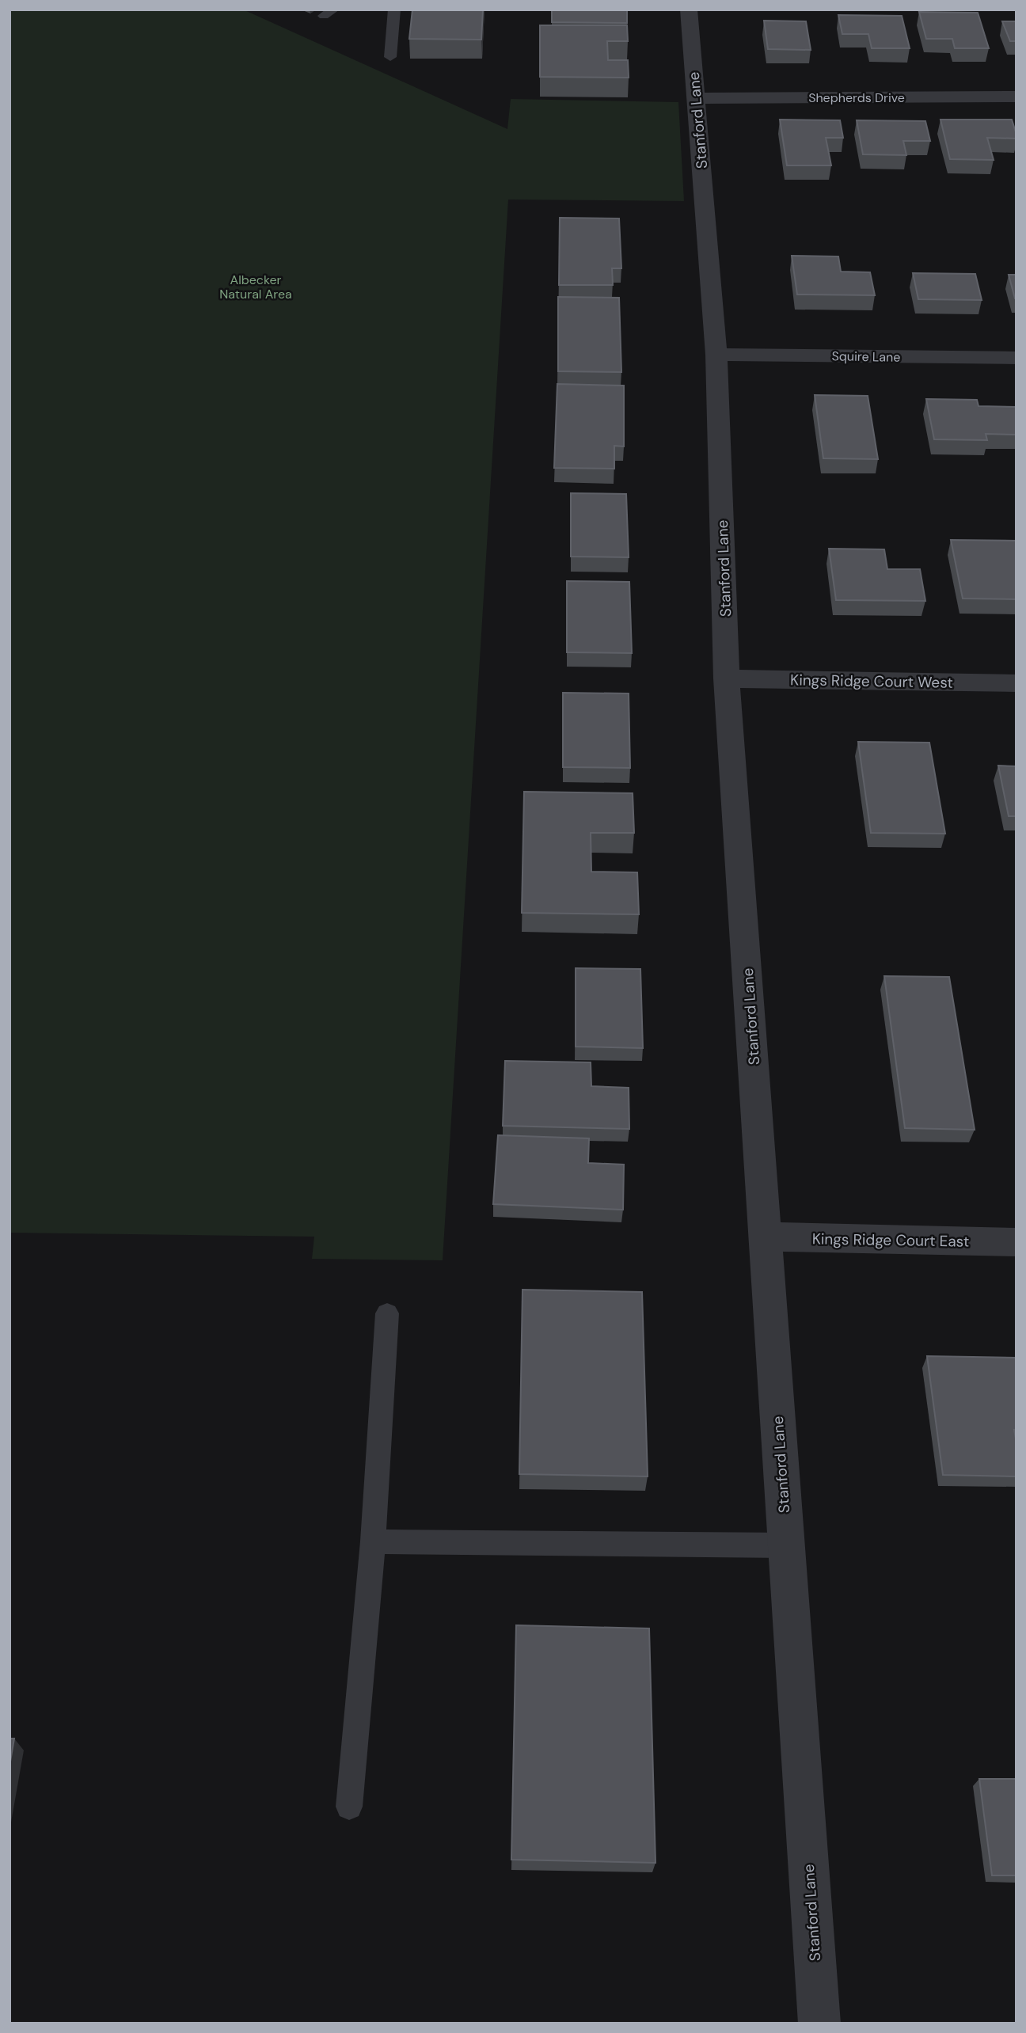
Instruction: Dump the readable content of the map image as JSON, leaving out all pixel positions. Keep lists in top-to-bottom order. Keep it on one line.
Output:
{"streets":{"street":["Shepherds Drive","Stanford Lane","Squire Lane","Kings Ridge Court West","Kings Ridge Court East"]},"crossings":[["Shepherds Drive","Stanford Lane"],["Stanford Lane","Squire Lane"],["Stanford Lane","Kings Ridge Court West"],["Stanford Lane","Kings Ridge Court East"]],"parks":["Albecker Natural Area"]}
